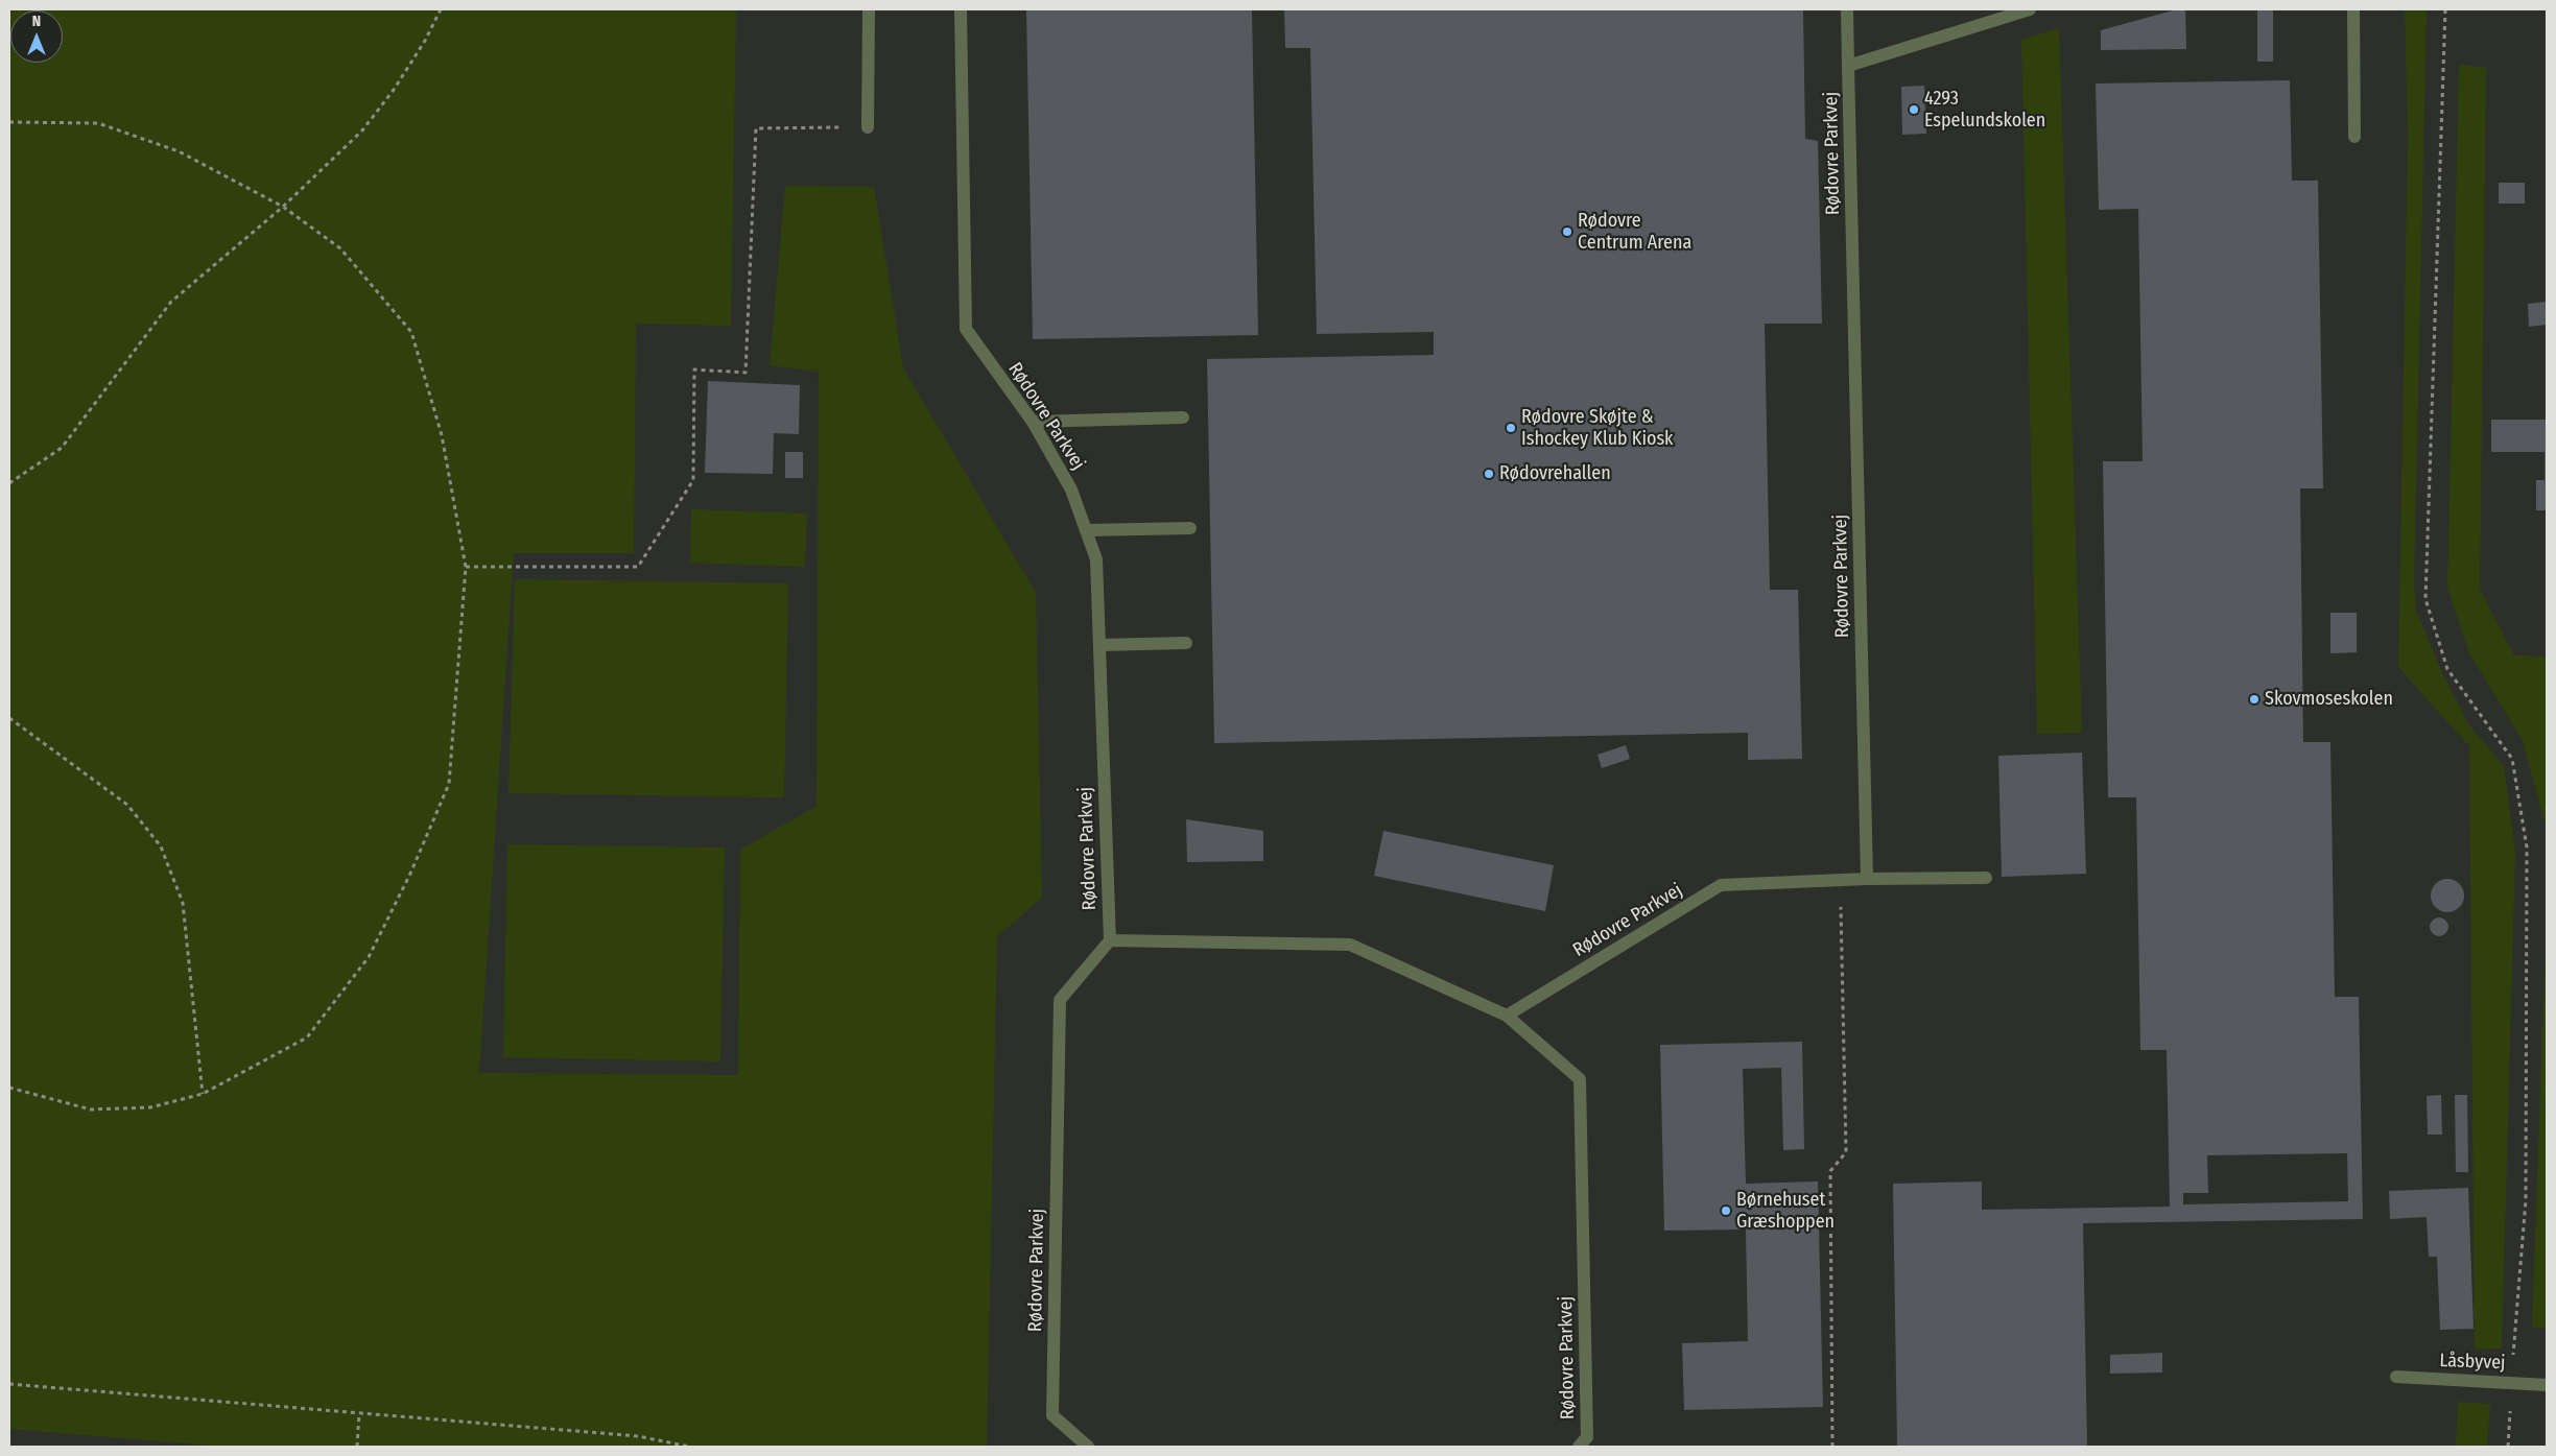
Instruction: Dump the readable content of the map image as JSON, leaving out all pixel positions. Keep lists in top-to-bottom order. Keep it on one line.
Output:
{"streets":{"street":["Rødovre Parkvej","Låsbyvej"]},"places":["4293 Espelundskolen","Rødovre Centrum Arena","Rødovre Skøjte & Ishockey Klub Kiosk","Rødovrehallen","Skovmoseskolen","Børnehuset Græshoppen"],"north":"top"}
